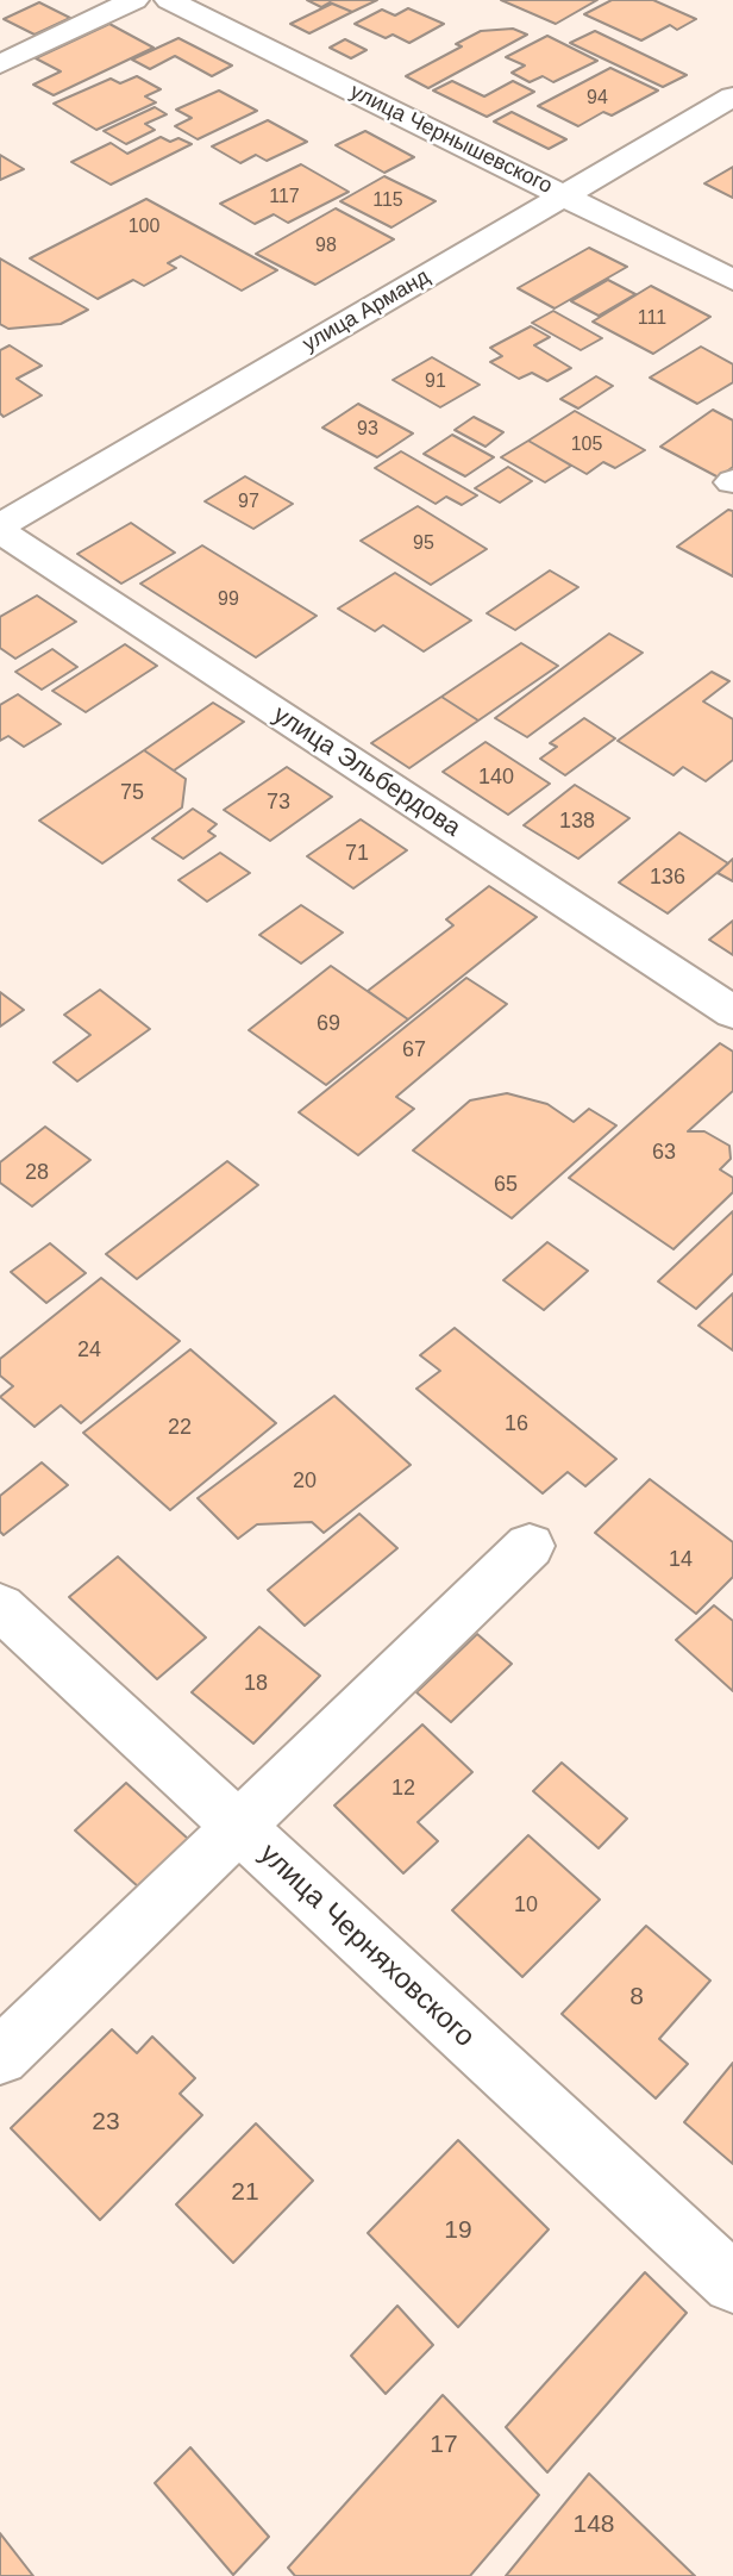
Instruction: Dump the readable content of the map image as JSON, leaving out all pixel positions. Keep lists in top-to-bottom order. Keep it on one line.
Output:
{"streets":{"street":["улица Чернышевского","улица Арманд","улица Эльбердова","улица Черняховского"]},"crossings":[["улица Чернышевского","улица Арманд"]],"house_numbers":["94","117","115","100","98","111","91","93","105","97","95","99","140","75","73","138","71","136","69","67","63","28","65","24","16","22","20","14","18","12","10","8","23","21","19","17","148"]}
